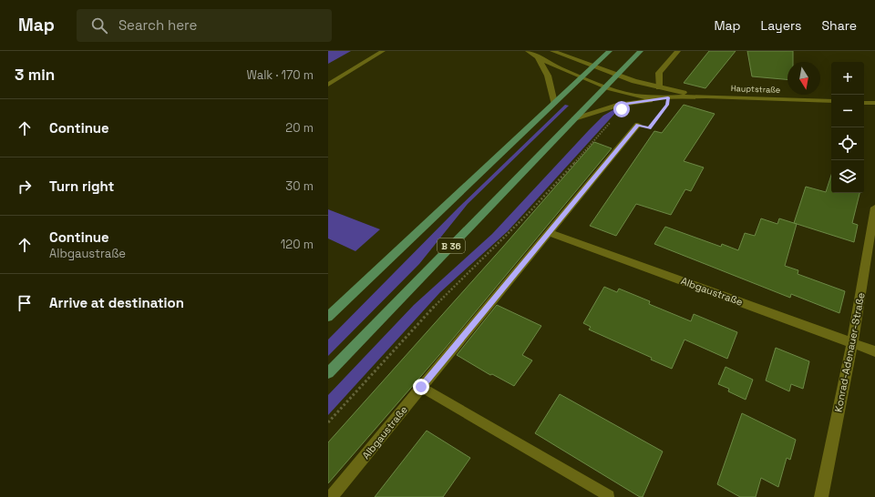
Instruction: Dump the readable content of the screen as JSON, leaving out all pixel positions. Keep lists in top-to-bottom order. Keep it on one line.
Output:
{"streets":{"main road":["B 36"],"street":["Hauptstraße","Albgaustraße","Konrad-Adenauer-Straße"]},"crossings":[["Hauptstraße","B 36"],["Albgaustraße","Konrad-Adenauer-Straße"]],"north":"bottom","page":{"header":"Map","search":"Search here","nav":["Map","Layers","Share"],"heading":["3 min","Walk · 170 m"],"map_buttons":["+","−"],"list":[["Continue","20 m"],["Turn right","30 m"],["Continue","Albgaustraße","120 m"],"Arrive at destination"]}}
